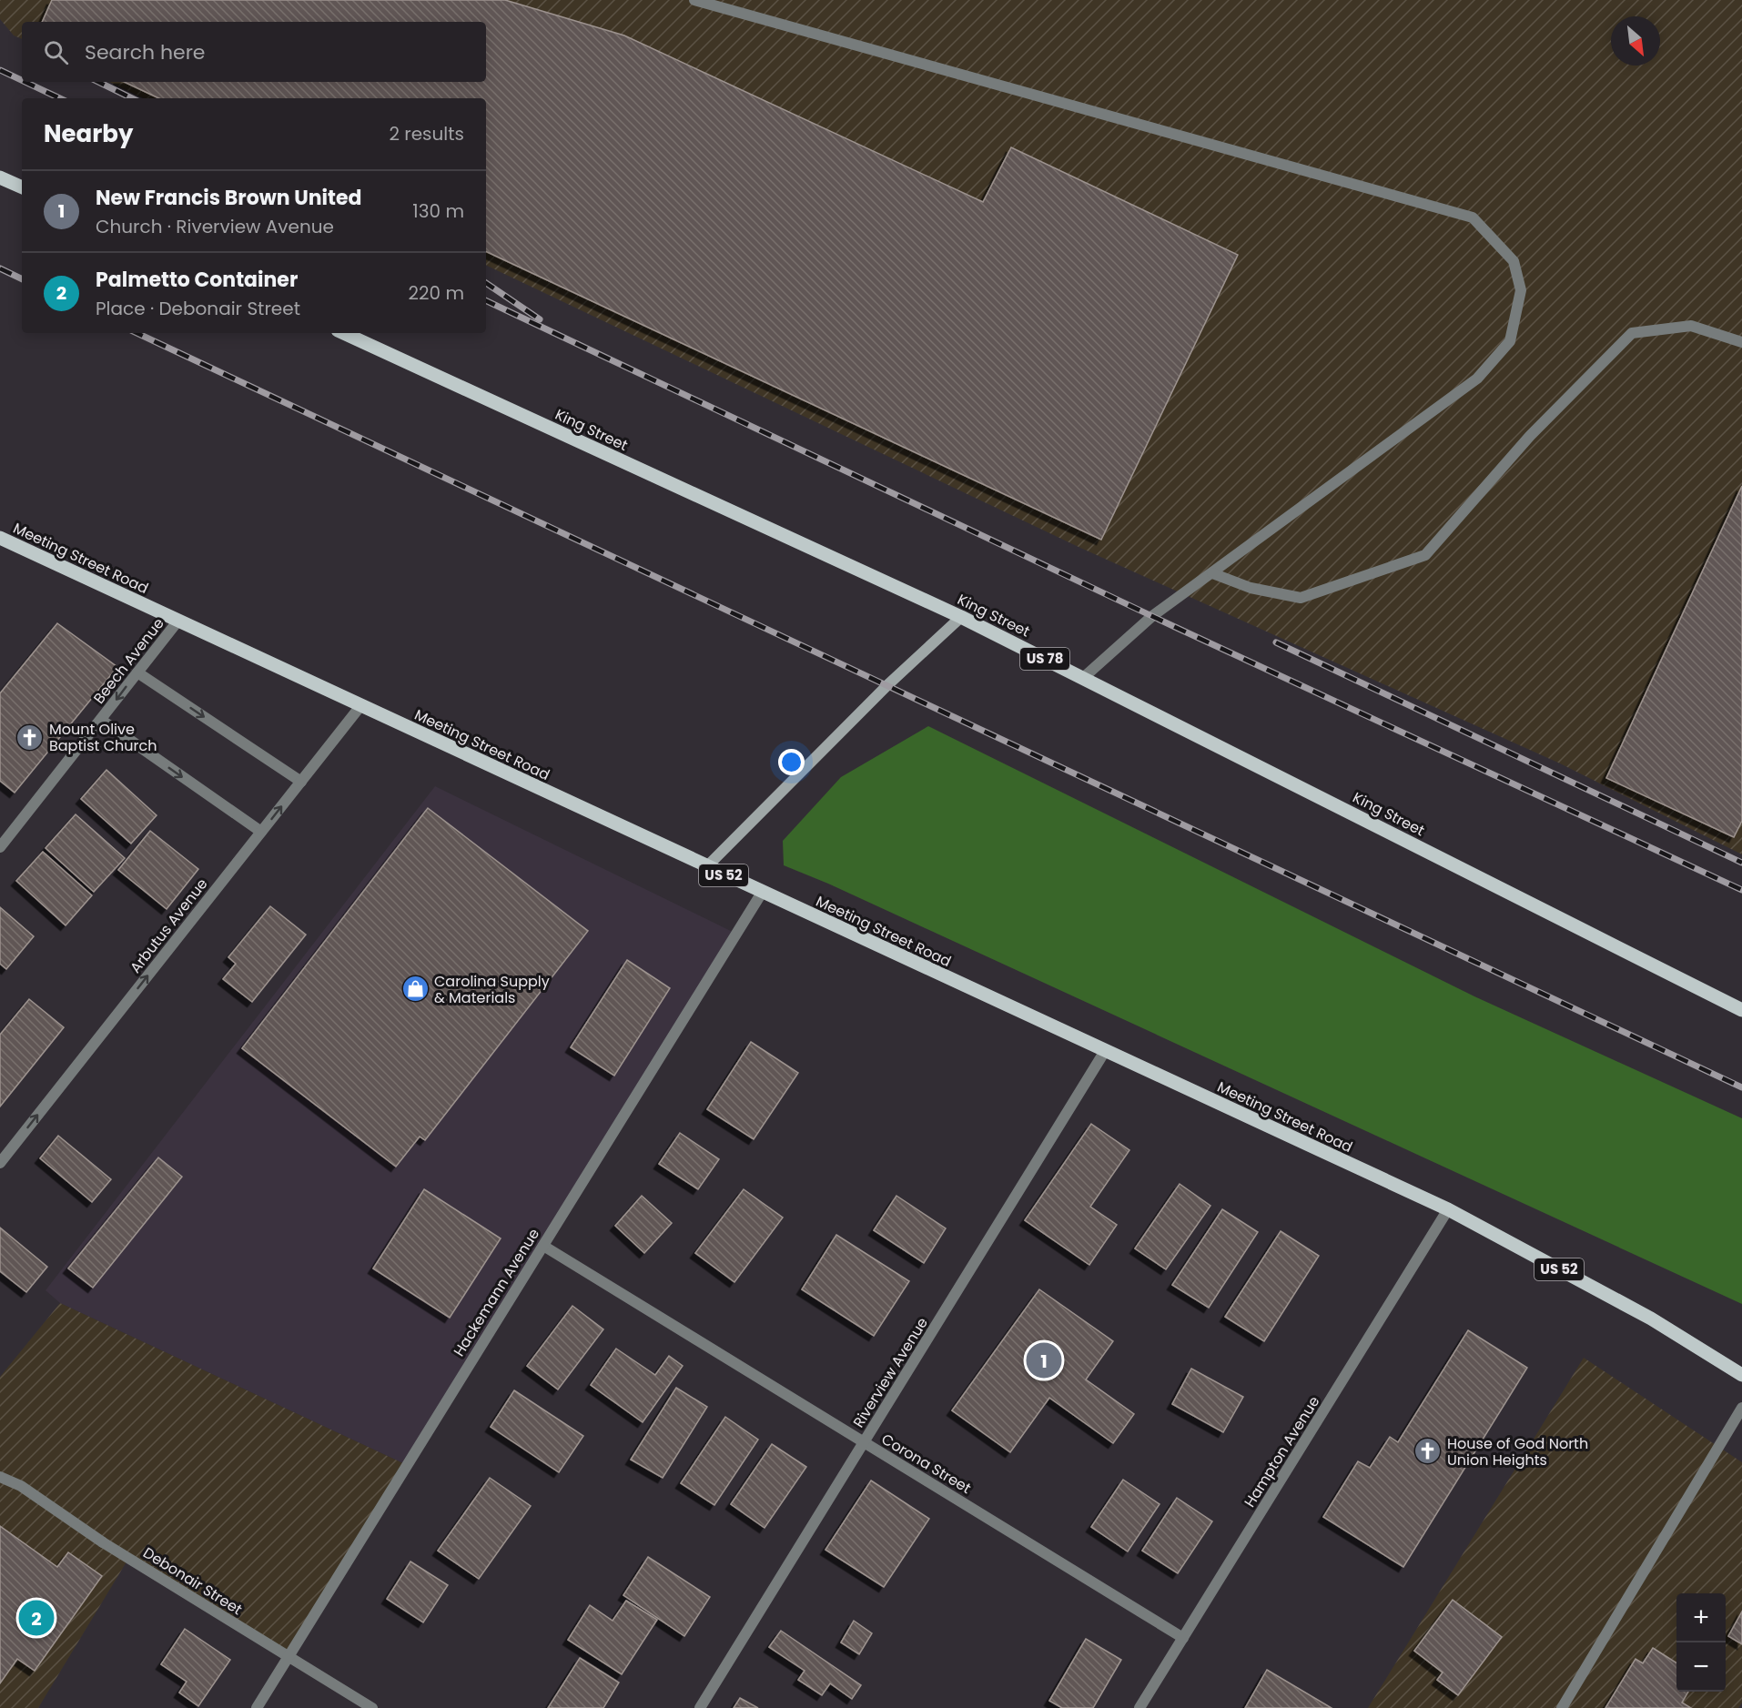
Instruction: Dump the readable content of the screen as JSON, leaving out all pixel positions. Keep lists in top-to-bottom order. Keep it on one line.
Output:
{"streets":{"main road":["King Street","Meeting Street Road","US 78","US 52"],"street":["Beech Avenue","Arbutus Avenue","Hackemann Avenue","Riverview Avenue","Hampton Avenue","Corona Street","Debonair Street"]},"crossings":[["Meeting Street Road","Beech Avenue"],["Meeting Street Road","Arbutus Avenue"],["Meeting Street Road","Hackemann Avenue"],["Meeting Street Road","Riverview Avenue"],["Meeting Street Road","Hampton Avenue"],["Hackemann Avenue","Corona Street"],["Hackemann Avenue","Debonair Street"],["Riverview Avenue","Corona Street"],["Hampton Avenue","Corona Street"]],"one_way":["Arbutus Avenue"],"places":{"church":["Mount Olive Baptist Church","House of God North Union Heights"],"shop":["Carolina Supply & Materials"]},"north":"bottom right","page":{"search":"Search here","heading":["Nearby","2 results"],"list":[{"mark":"1","name":"New Francis Brown United","note":"Church · Riverview Avenue","value":"130 m"},{"mark":"2","name":"Palmetto Container","note":"Place · Debonair Street","value":"220 m"}],"pins":["1","2"],"map_buttons":["+","−"]}}
